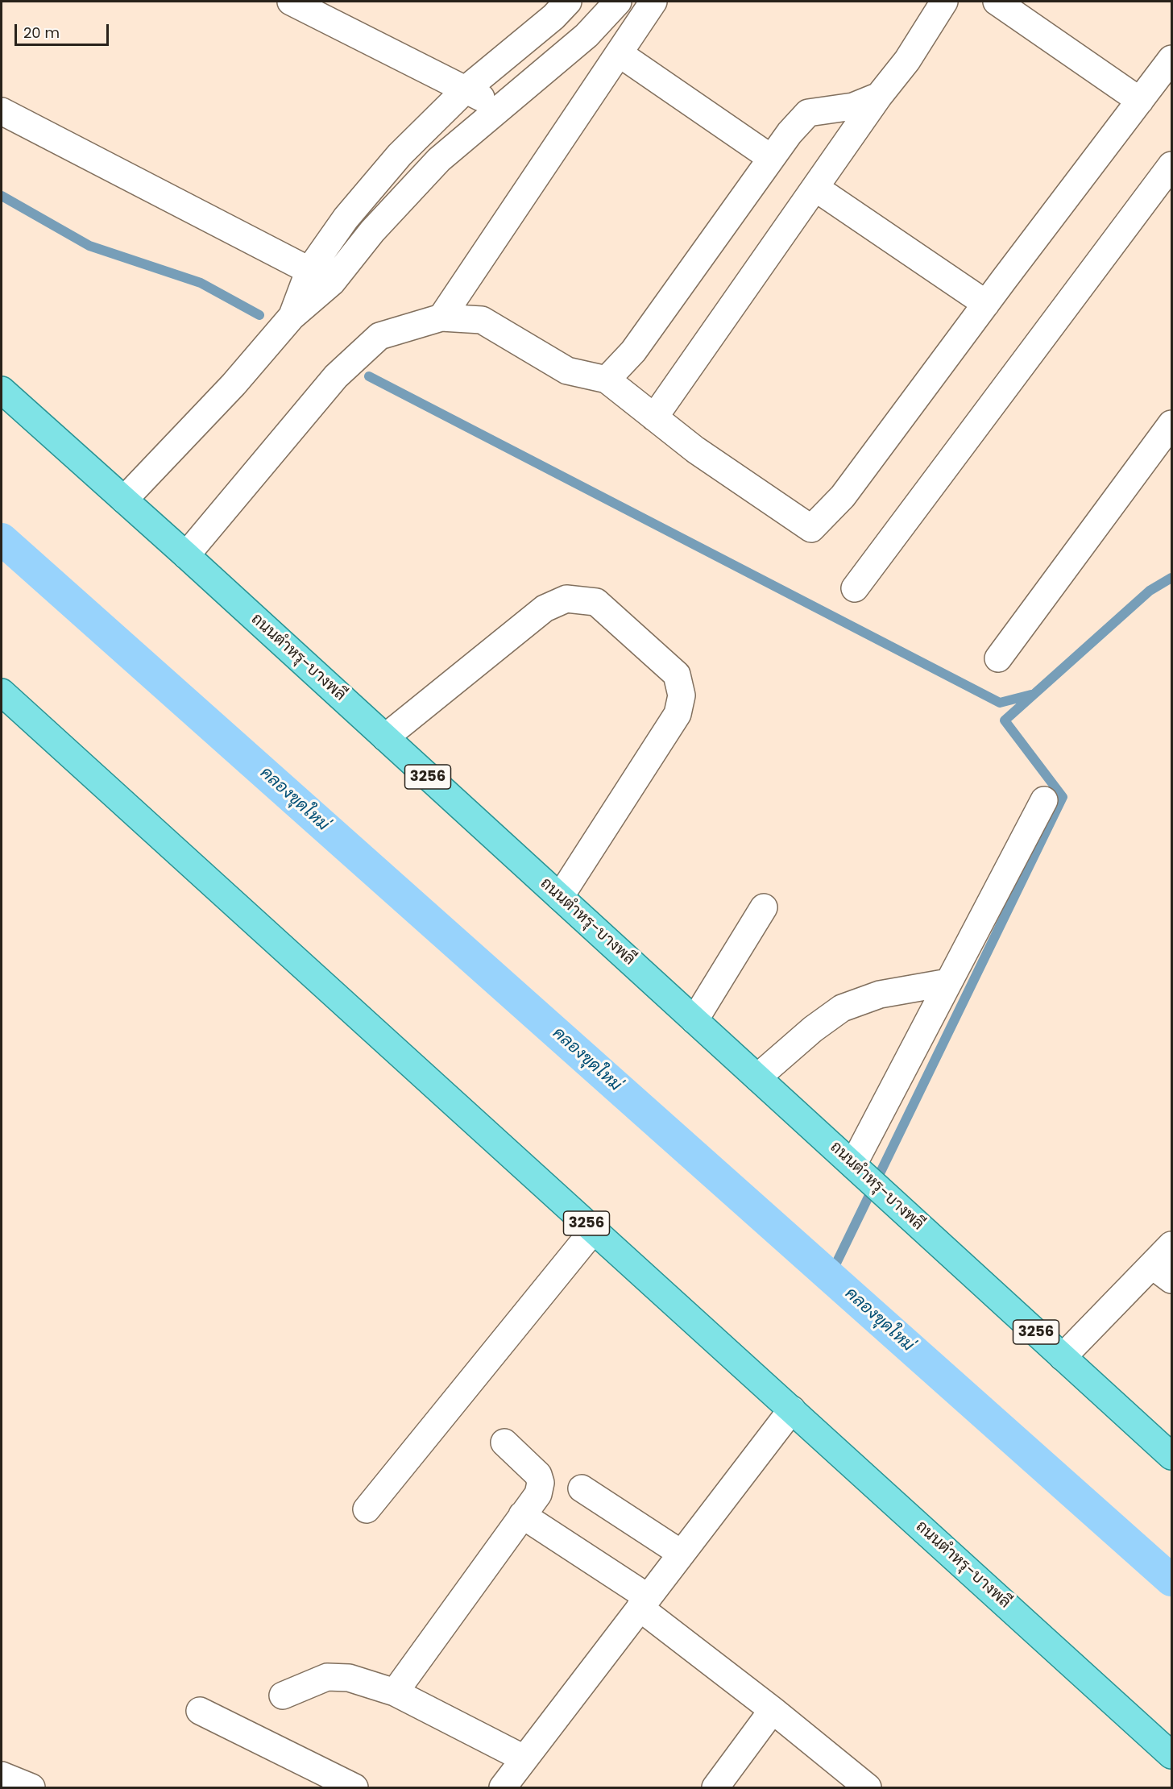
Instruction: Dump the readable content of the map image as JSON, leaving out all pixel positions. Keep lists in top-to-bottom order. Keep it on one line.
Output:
{"streets":{"main road":["ถนนตำหรุ-บางพลี","3256"]},"water":["คลองขุดใหม่"],"scale_bar":"20 m"}
